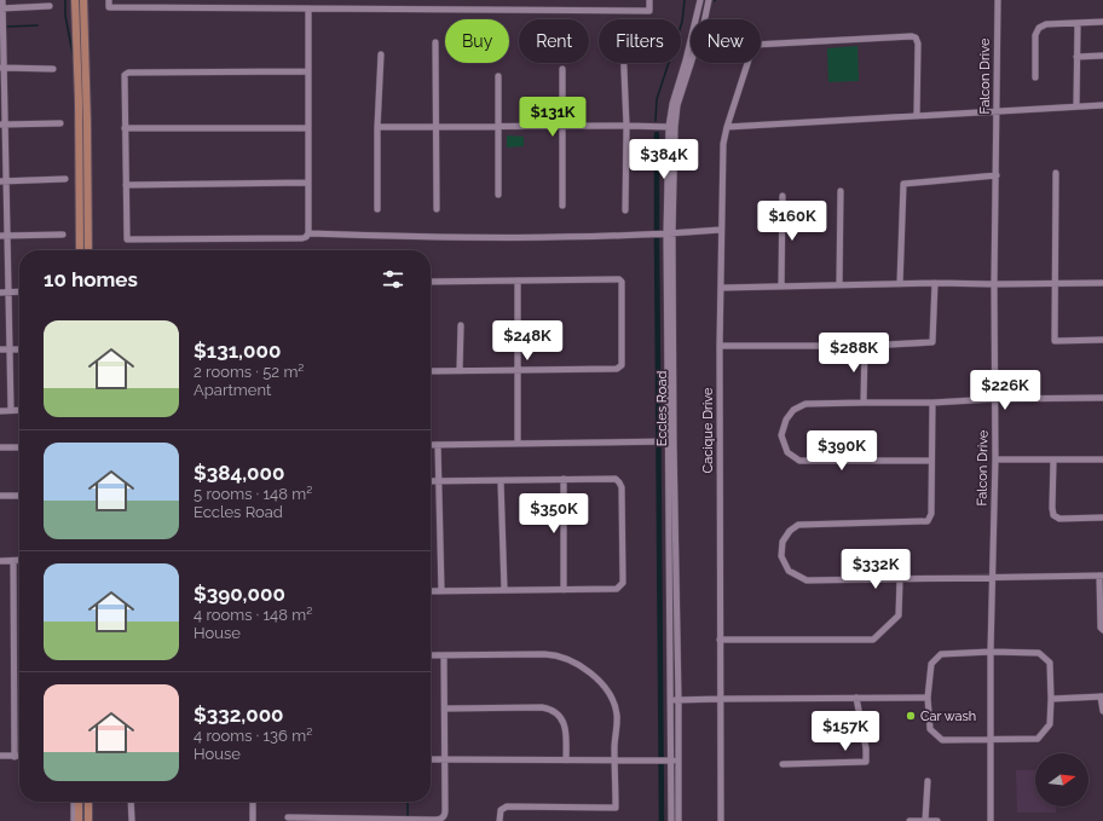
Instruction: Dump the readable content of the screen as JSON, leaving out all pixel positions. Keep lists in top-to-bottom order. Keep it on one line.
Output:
{"streets":{"street":["Falcon Drive","Eccles Road","Cacique Drive"]},"places":["Car wash"],"north":"right","page":{"chip":["Buy","Rent","Filters","New"],"price":["$131K","$384K","$160K","$248K","$288K","$226K","$390K","$350K","$332K","$157K"],"heading":"10 homes","list":[{"name":"$131,000","note":"2 rooms · 52 m² · Apartment"},{"name":"$384,000","note":"5 rooms · 148 m² · Eccles Road"},{"name":"$390,000","note":"4 rooms · 148 m² · House"},{"name":"$332,000","note":"4 rooms · 136 m² · House"}]}}
